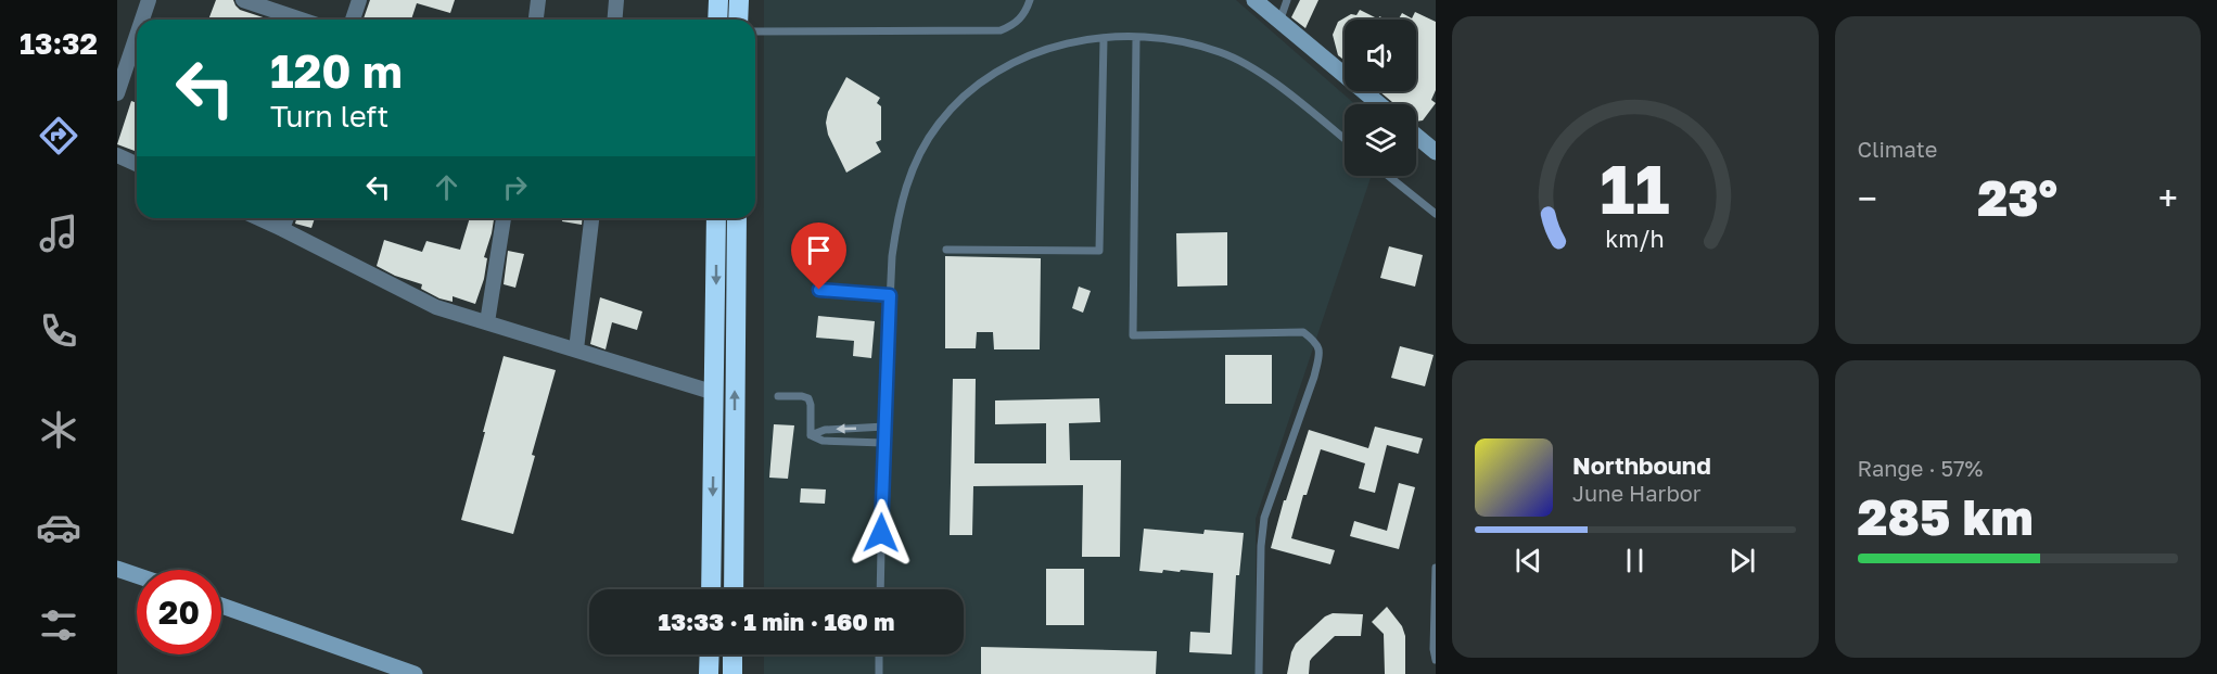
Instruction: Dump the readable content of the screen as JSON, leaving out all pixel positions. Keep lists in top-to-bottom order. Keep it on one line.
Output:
{"page":{"tabs":"13:32","tile":["Climate",["Range · 57%","285 km"]],"turn":["120 m","Turn left"],"heat":["−","23°","+"],"song":["Northbound","June Harbor"],"limit":"20","trip":"13:33 · 1 min · 160 m","gauge":["11","km/h"]}}
